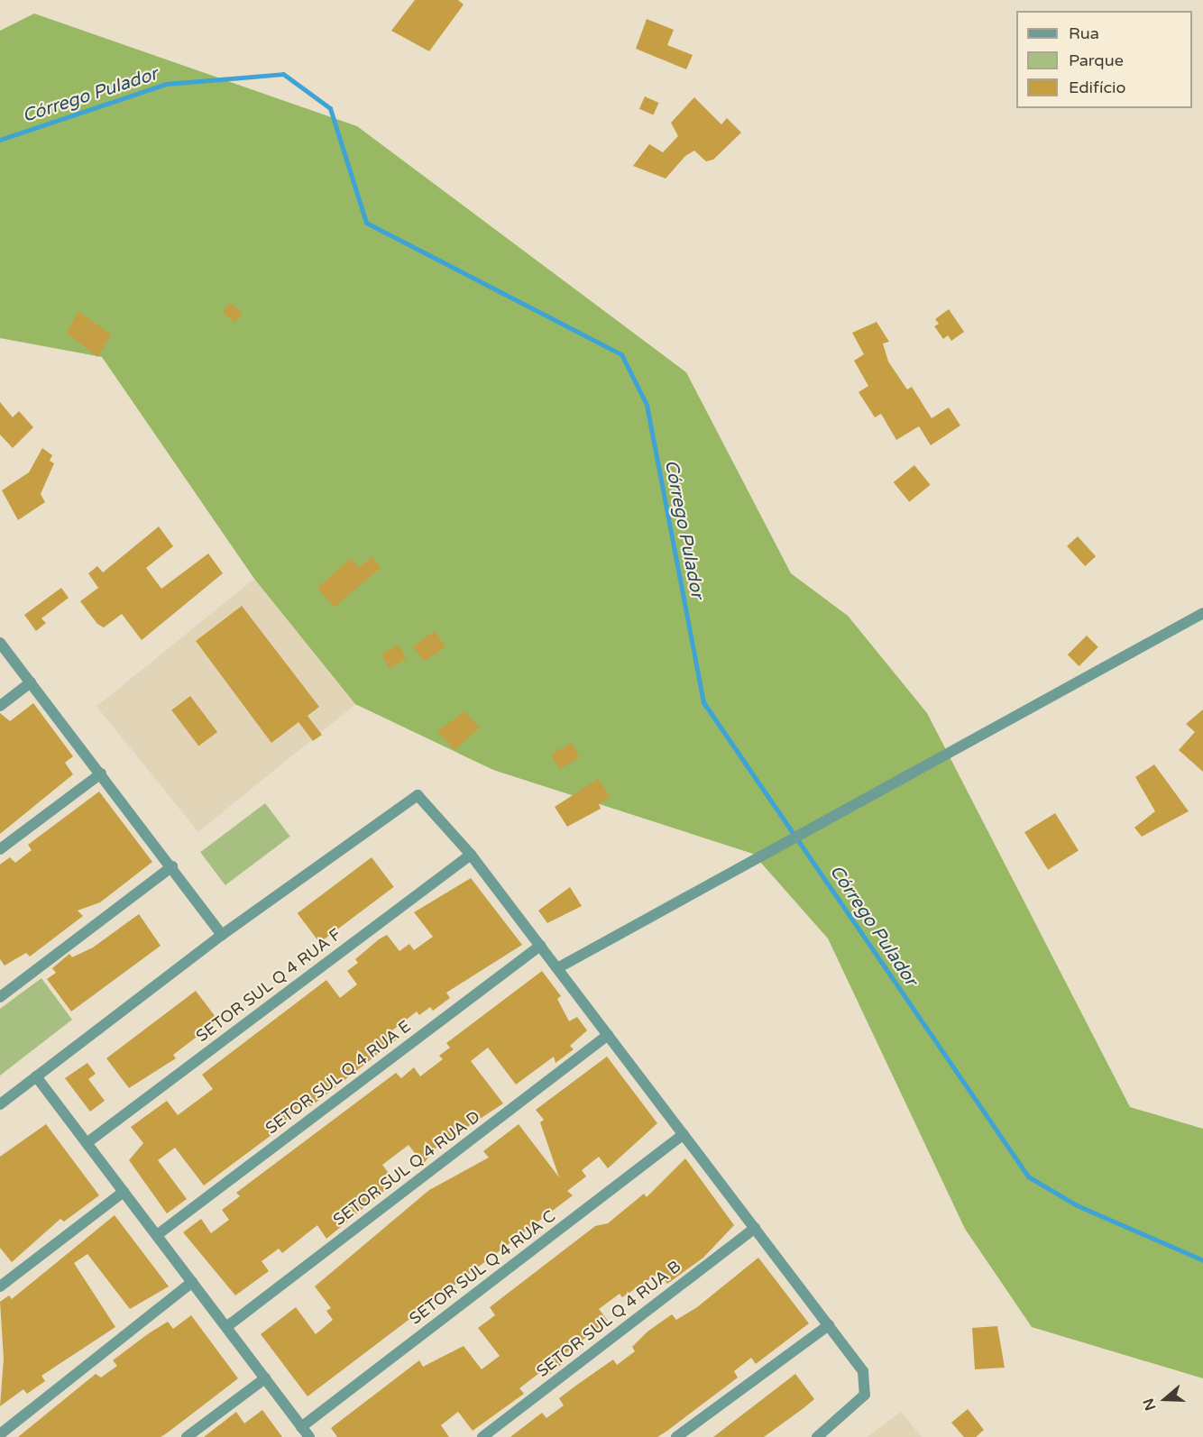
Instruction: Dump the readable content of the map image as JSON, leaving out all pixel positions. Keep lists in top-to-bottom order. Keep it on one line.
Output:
{"streets":{"street":["SETOR SUL Q 4 RUA F","SETOR SUL Q 4 RUA E","SETOR SUL Q 4 RUA D","SETOR SUL Q 4 RUA C","SETOR SUL Q 4 RUA B"]},"water":["Córrego Pulador"],"legend":["Rua","Parque","Edifício"],"north":"left"}
